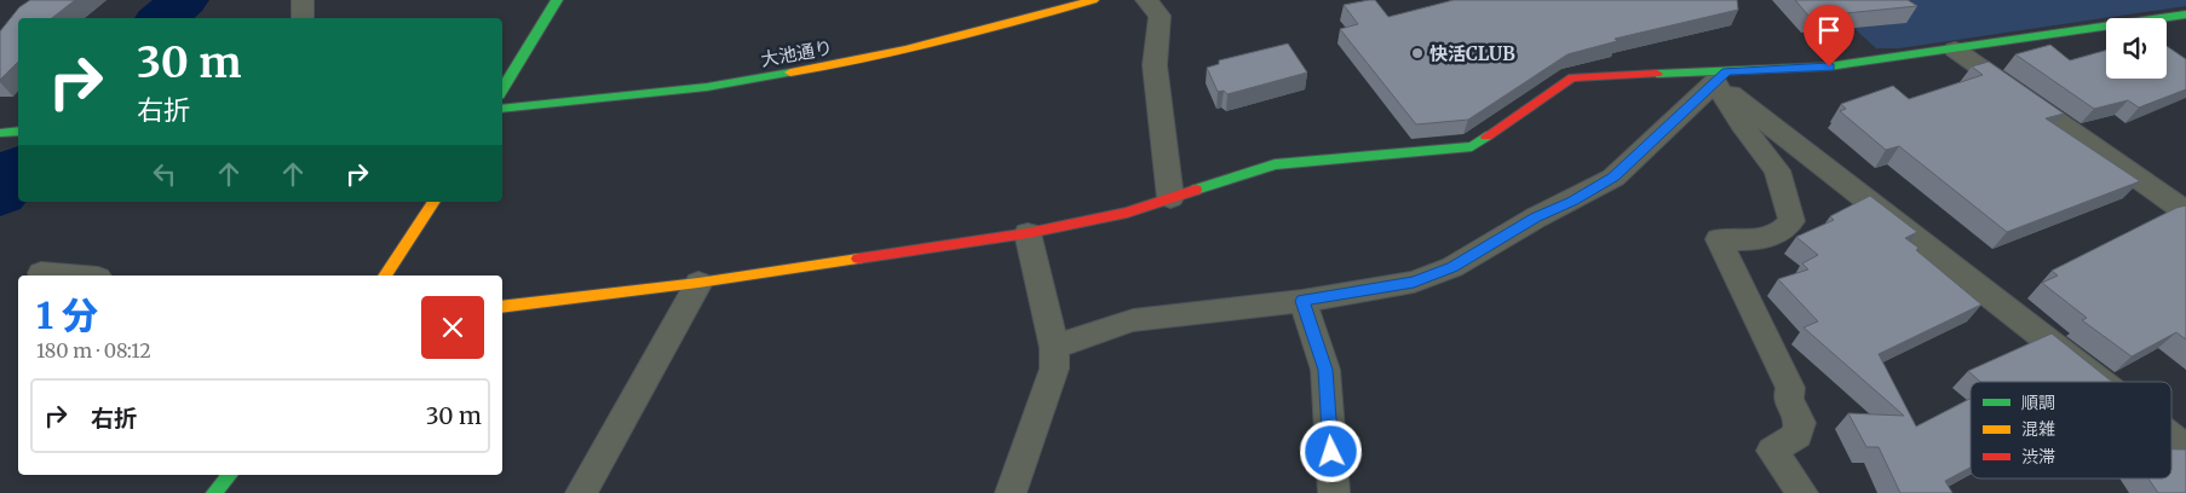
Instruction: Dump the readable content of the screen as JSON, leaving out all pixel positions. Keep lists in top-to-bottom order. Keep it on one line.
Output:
{"streets":{"street":["大池通り"]},"places":["快活CLUB"],"legend":["順調","混雑","渋滞"],"page":{"turn":["30 m","右折"],"heading":["1 分","180 m · 08:12"],"list":[{"name":"右折","value":"30 m"}]}}
